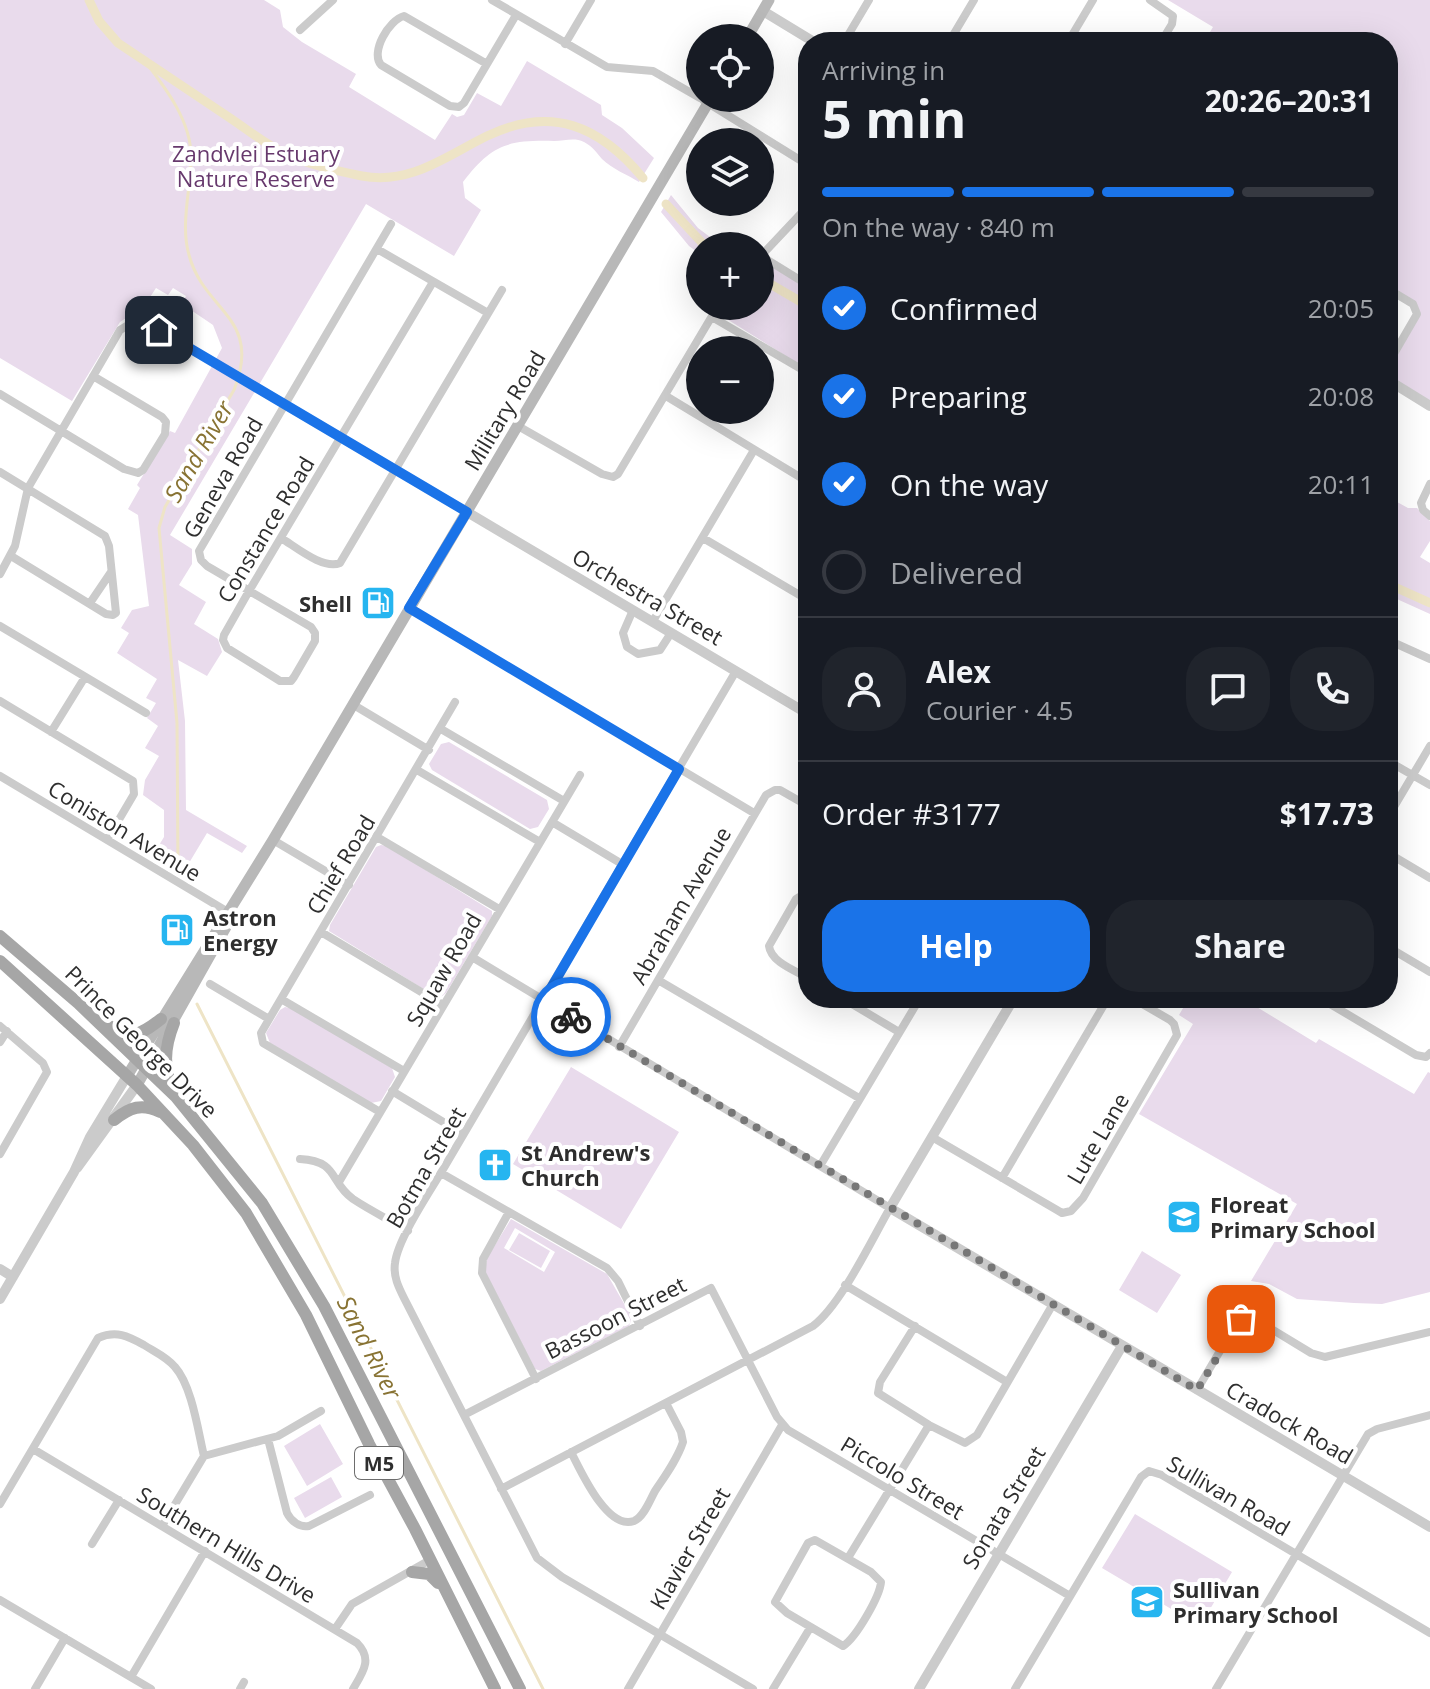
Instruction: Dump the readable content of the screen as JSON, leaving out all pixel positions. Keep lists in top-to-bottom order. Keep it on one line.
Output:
{"streets":{"main road":["Military Road","Prince George Drive","M5"],"street":["Geneva Road","Constance Road","Orchestra Street","Coniston Avenue","Chief Road","Abraham Avenue","Squaw Road","Lute Lane","Botma Street","Bassoon Street","Cradock Road","Piccolo Street","Sullivan Road","Sonata Street","Southern Hills Drive","Klavier Street"]},"crossings":[["Military Road","Orchestra Street"],["Military Road","Coniston Avenue"],["Military Road","Prince George Drive"],["Geneva Road","Constance Road"],["Orchestra Street","Botma Street"],["Chief Road","Squaw Road"],["Abraham Avenue","Cradock Road"],["Squaw Road","Cradock Road"],["Botma Street","Bassoon Street"],["Botma Street","Cradock Road"],["Botma Street","Klavier Street"],["Cradock Road","Sonata Street"],["Piccolo Street","Sullivan Road"],["Piccolo Street","Sonata Street"],["Piccolo Street","Klavier Street"]],"water":["Sand River"],"parks":["Zandvlei Estuary Nature Reserve"],"places":{"fuel station":["Shell","Astron Energy"],"church":["St Andrew's Church"],"school or university":["Floreat Primary School","Sullivan Primary School"]},"page":{"map_buttons":["+","−"],"heading":["5 min","Arriving in","20:26–20:31"],"panel":["Alex","Courier · 4.5","Order #3177","$17.73"],"bar":"On the way · 840 m","list":[["Confirmed","20:05"],["Preparing","20:08"],["On the way","20:11"],"Delivered"],"buttons":["Help","Share"]}}
